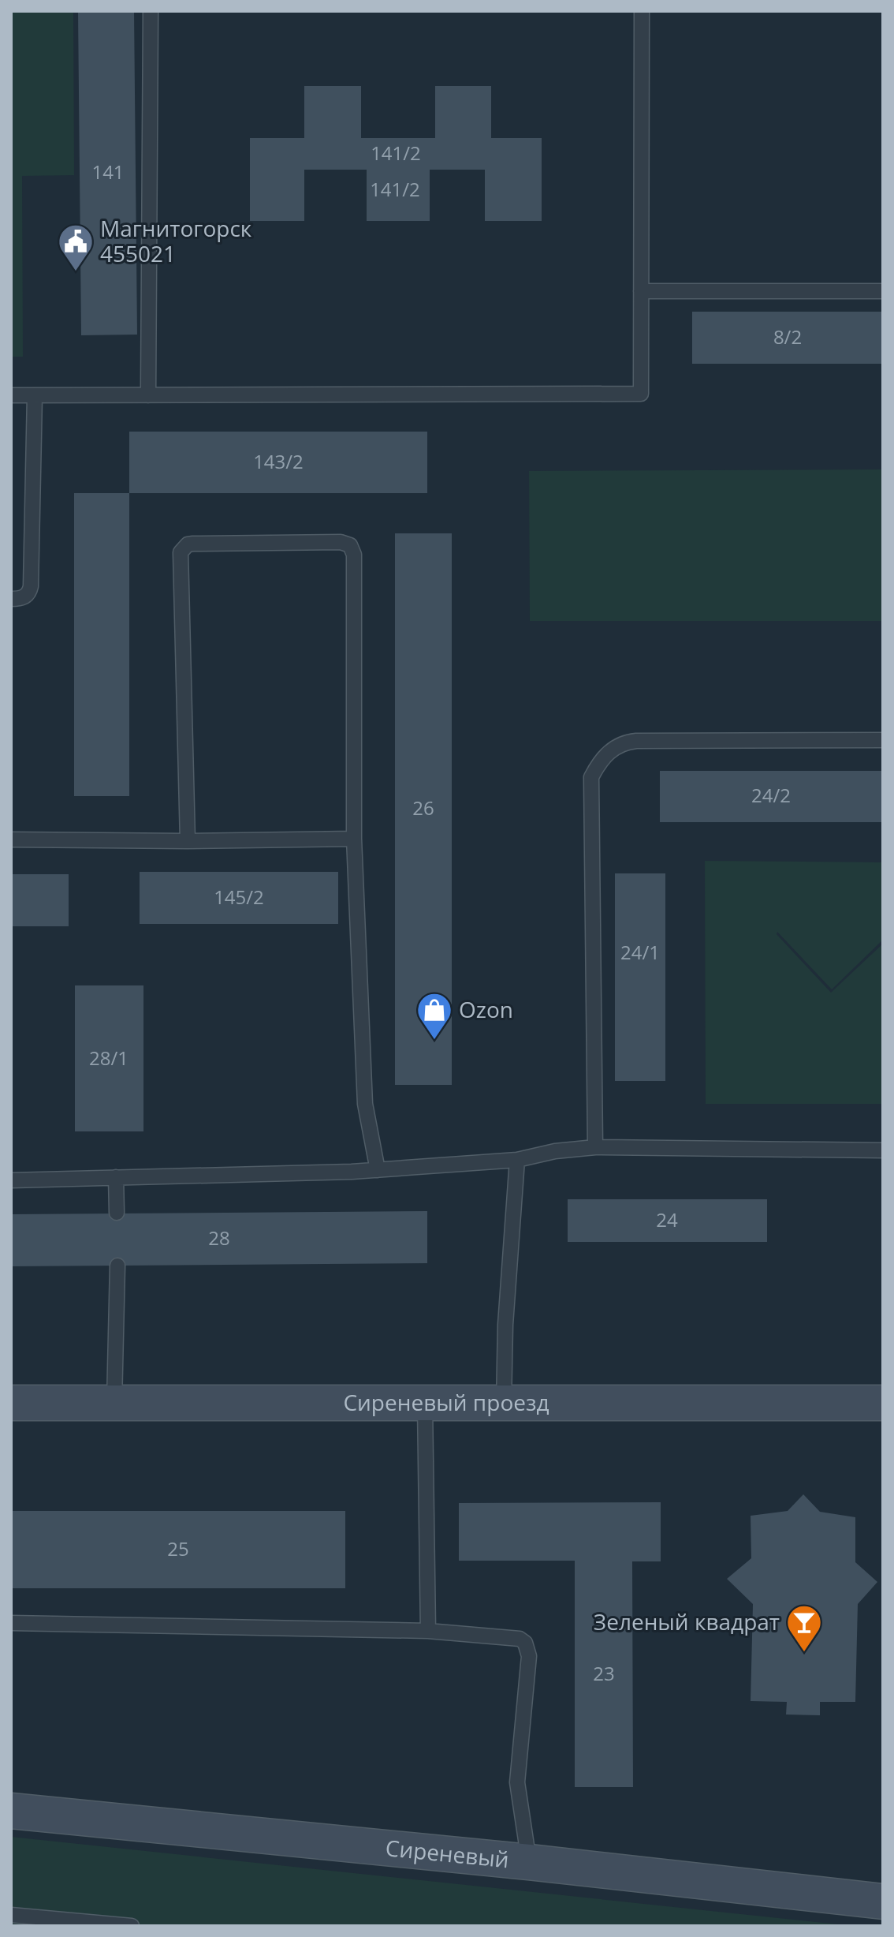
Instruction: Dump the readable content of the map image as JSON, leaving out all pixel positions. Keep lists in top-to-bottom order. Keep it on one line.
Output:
{"streets":{"main road":["Сиреневый проезд","Сиреневый"]},"places":{"public building":["Магнитогорск 455021"],"shop":["Ozon"],"bar":["Зеленый квадрат"]},"house_numbers":["141/2","141","141/2","8/2","143/2","24/2","26","145/2","24/1","28/1","24","28","25","23"]}
